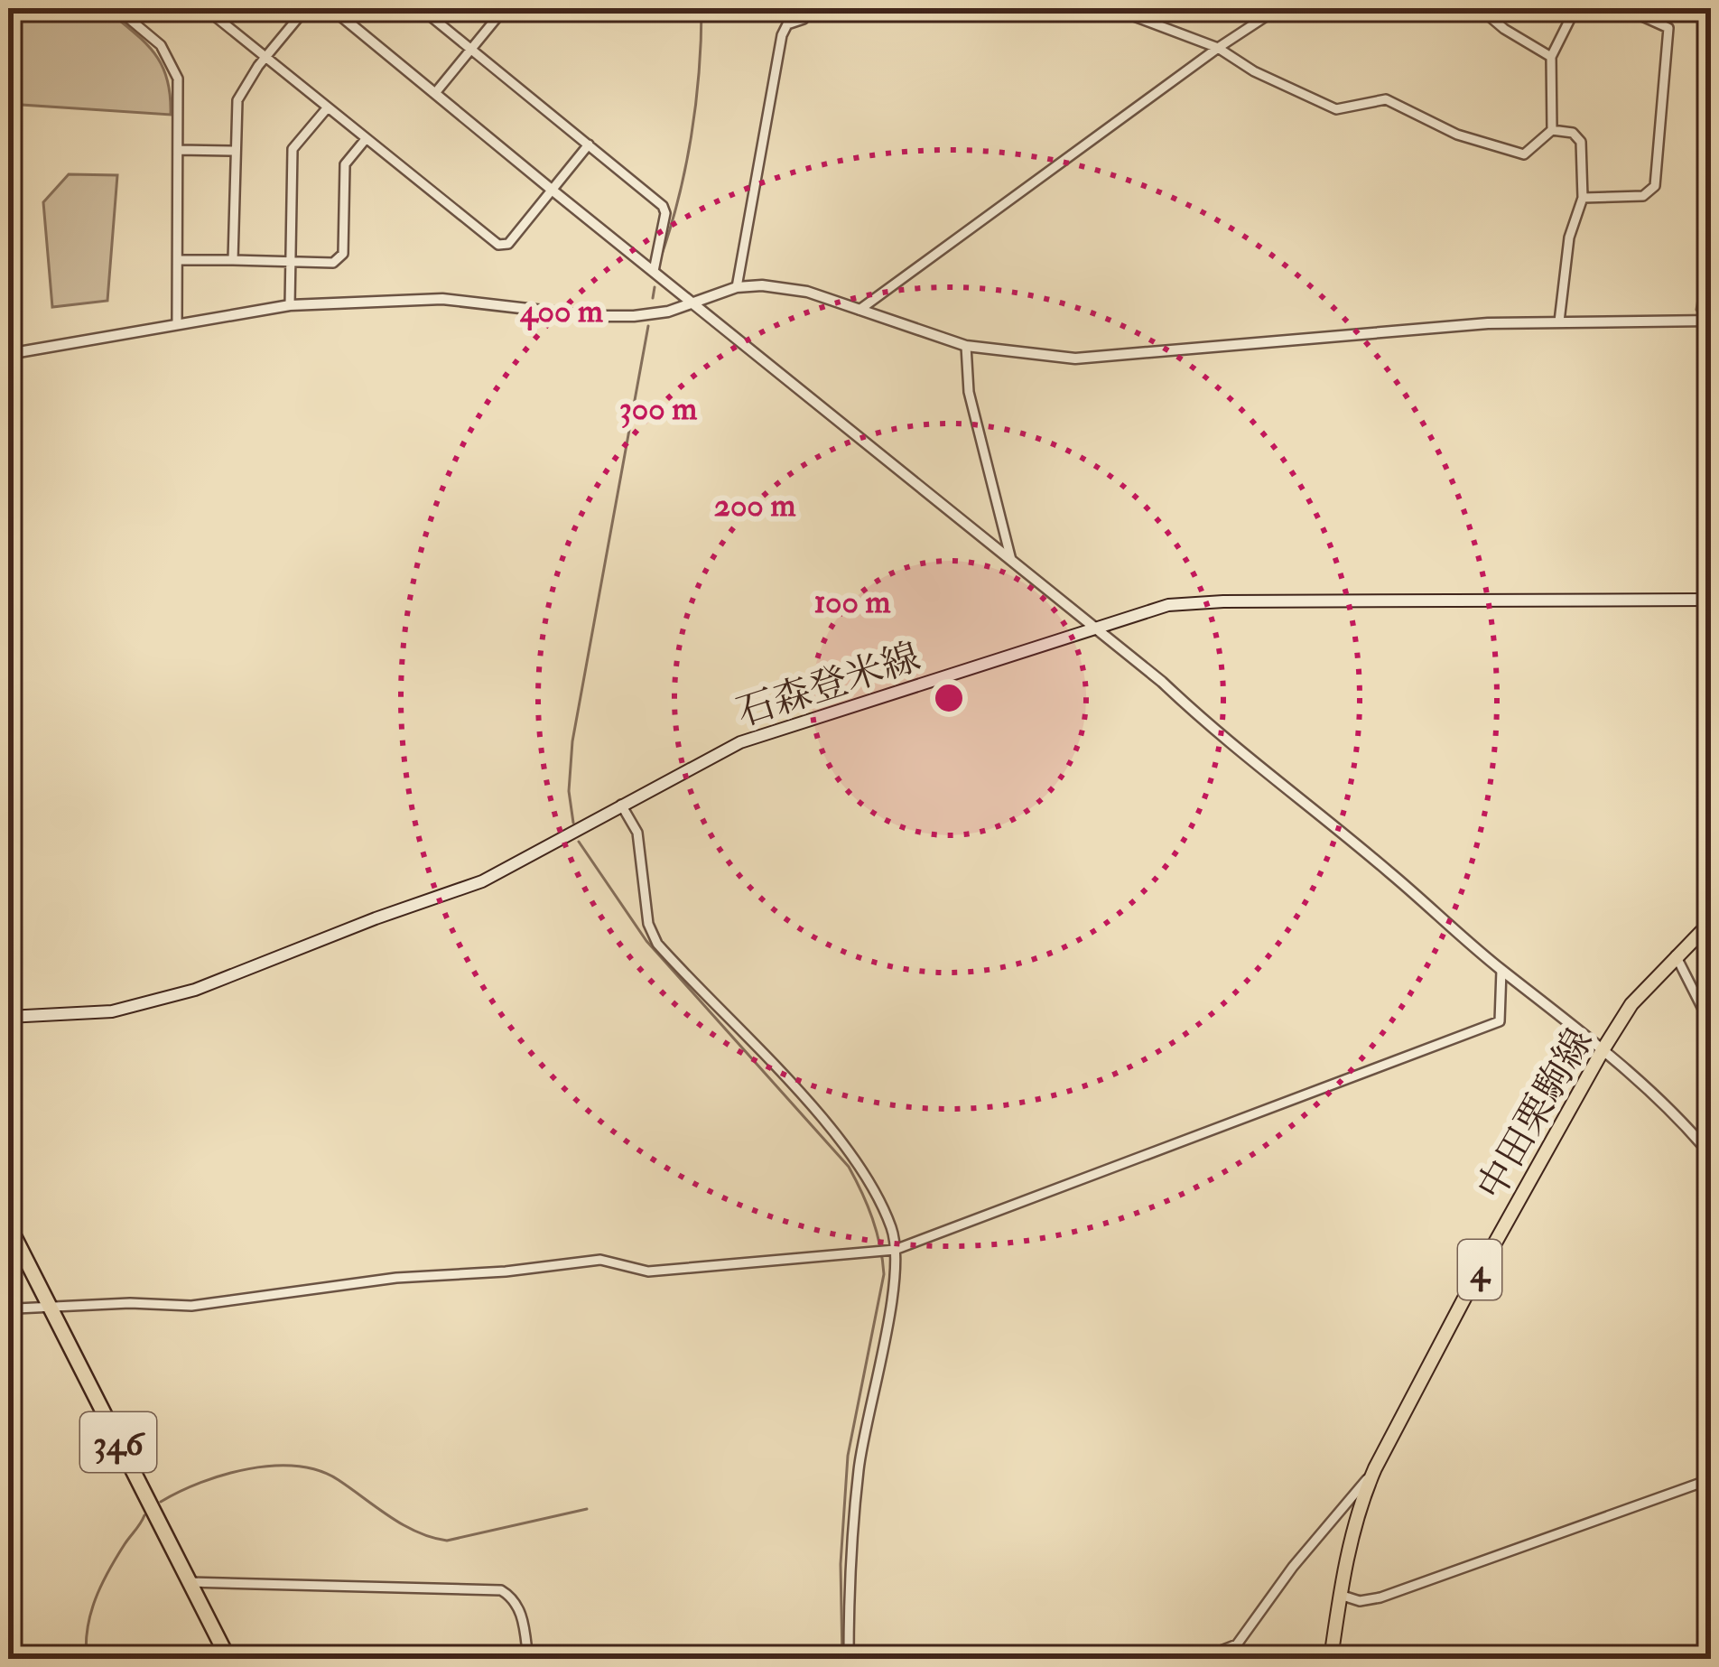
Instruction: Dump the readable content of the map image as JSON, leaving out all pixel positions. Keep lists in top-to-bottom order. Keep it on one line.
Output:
{"streets":{"highway":["346"],"main road":["石森登米線","中田栗駒線","4"]},"rings":["400 m","300 m","200 m","100 m"]}
